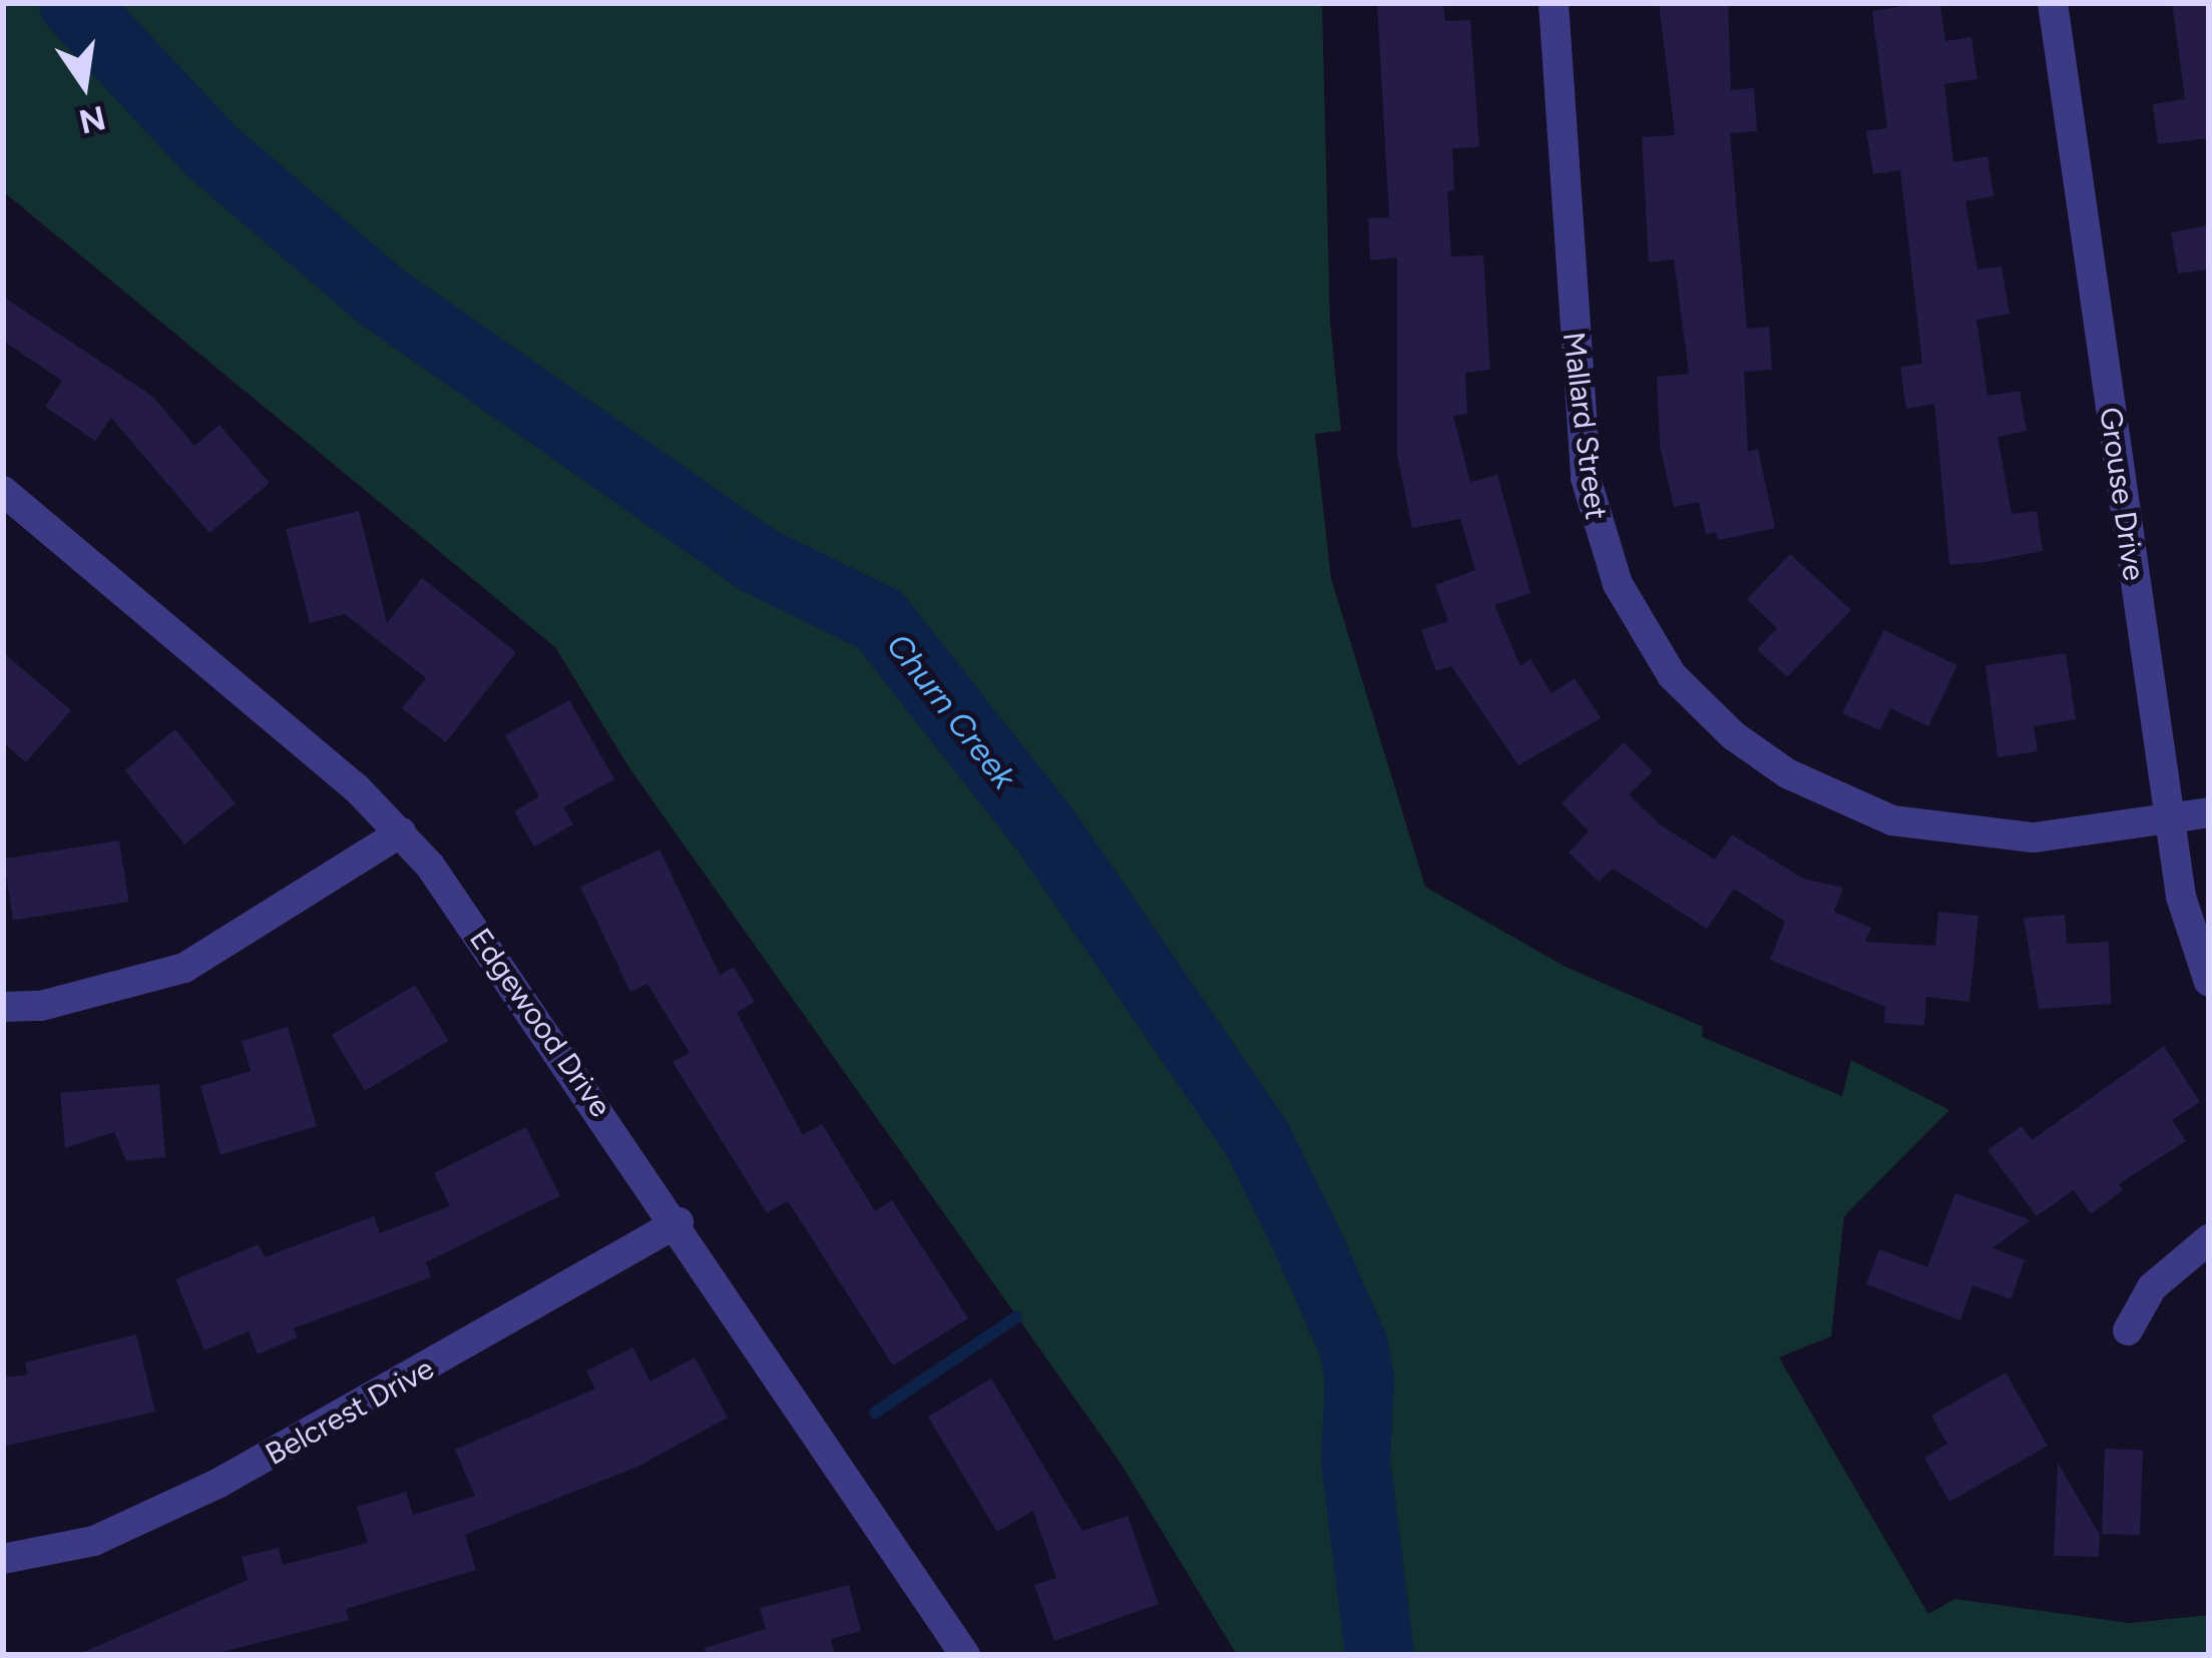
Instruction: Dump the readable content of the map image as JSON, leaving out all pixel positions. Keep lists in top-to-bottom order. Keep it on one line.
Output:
{"streets":{"street":["Mallard Street","Grouse Drive","Edgewood Drive","Belcrest Drive"]},"crossings":[["Mallard Street","Grouse Drive"],["Edgewood Drive","Belcrest Drive"]],"water":["Churn Creek"],"north":"bottom"}
